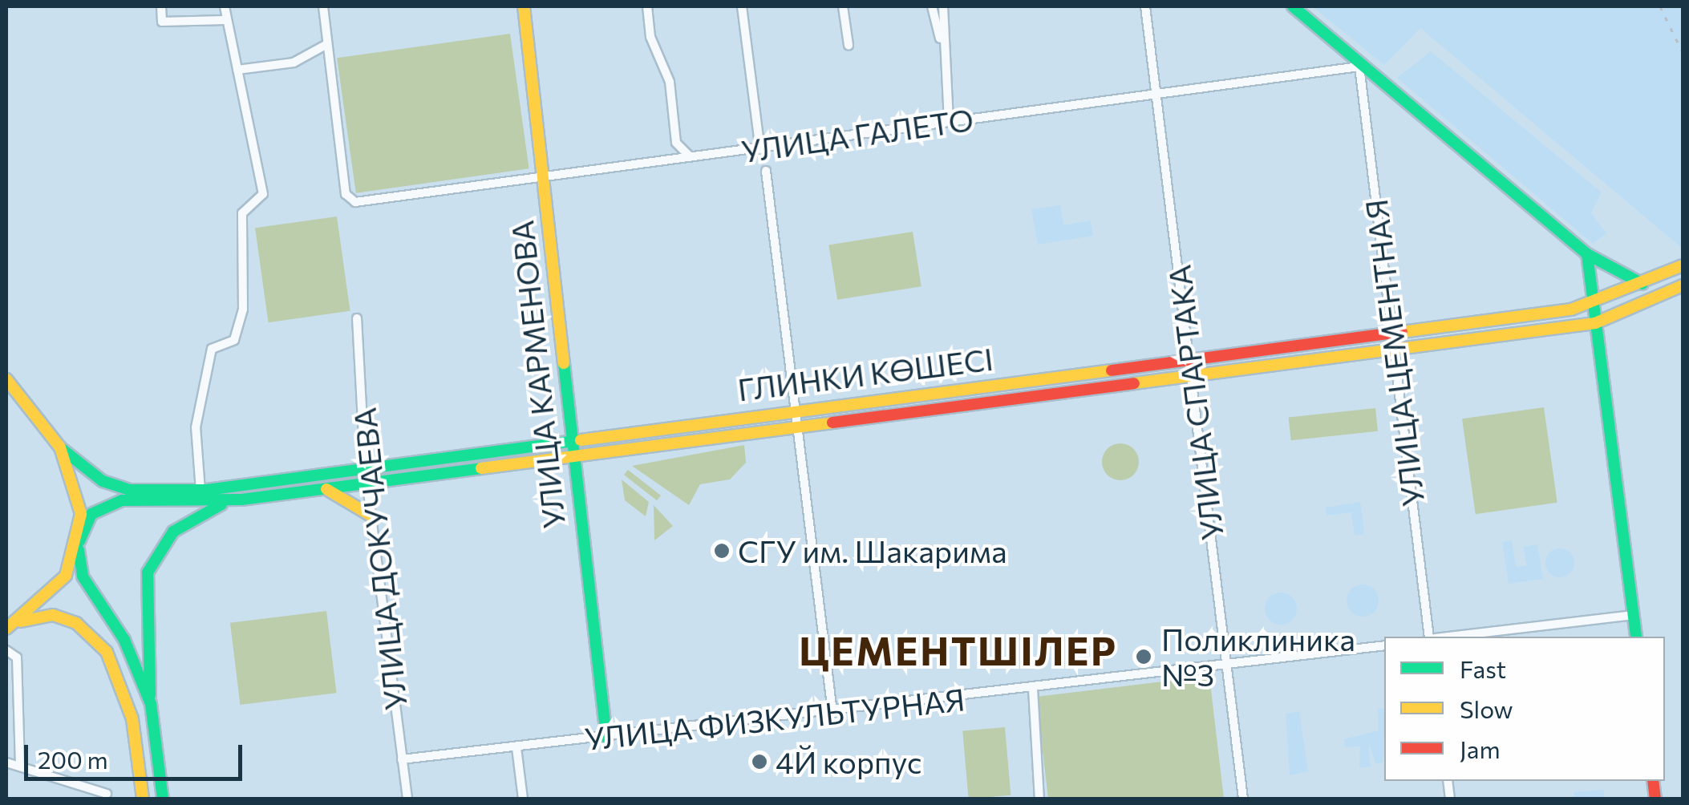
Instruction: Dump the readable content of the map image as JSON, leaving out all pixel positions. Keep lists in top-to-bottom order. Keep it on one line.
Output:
{"streets":{"main road":["ГЛИНКИ КӨШЕСІ","УЛИЦА КАРМЕНОВА"],"street":["УЛИЦА ГАЛЕТО","УЛИЦА ЦЕМЕНТНАЯ","УЛИЦА СПАРТАКА","УЛИЦА ДОКУЧАЕВА","УЛИЦА ФИЗКУЛЬТУРНАЯ"]},"crossings":[["УЛИЦА ГАЛЕТО","УЛИЦА ЦЕМЕНТНАЯ"],["УЛИЦА ГАЛЕТО","УЛИЦА КАРМЕНОВА"],["УЛИЦА ГАЛЕТО","УЛИЦА СПАРТАКА"],["УЛИЦА ЦЕМЕНТНАЯ","ГЛИНКИ КӨШЕСІ"],["ГЛИНКИ КӨШЕСІ","УЛИЦА КАРМЕНОВА"],["ГЛИНКИ КӨШЕСІ","УЛИЦА СПАРТАКА"],["ГЛИНКИ КӨШЕСІ","УЛИЦА ДОКУЧАЕВА"],["УЛИЦА КАРМЕНОВА","УЛИЦА ФИЗКУЛЬТУРНАЯ"],["УЛИЦА СПАРТАКА","УЛИЦА ФИЗКУЛЬТУРНАЯ"],["УЛИЦА ДОКУЧАЕВА","УЛИЦА ФИЗКУЛЬТУРНАЯ"]],"districts":["ЦЕМЕНТШІЛЕР"],"places":["СГУ им. Шакарима","Поликлиника №3","4Й корпус"],"legend":["Fast","Slow","Jam"],"scale_bar":"200 m"}
